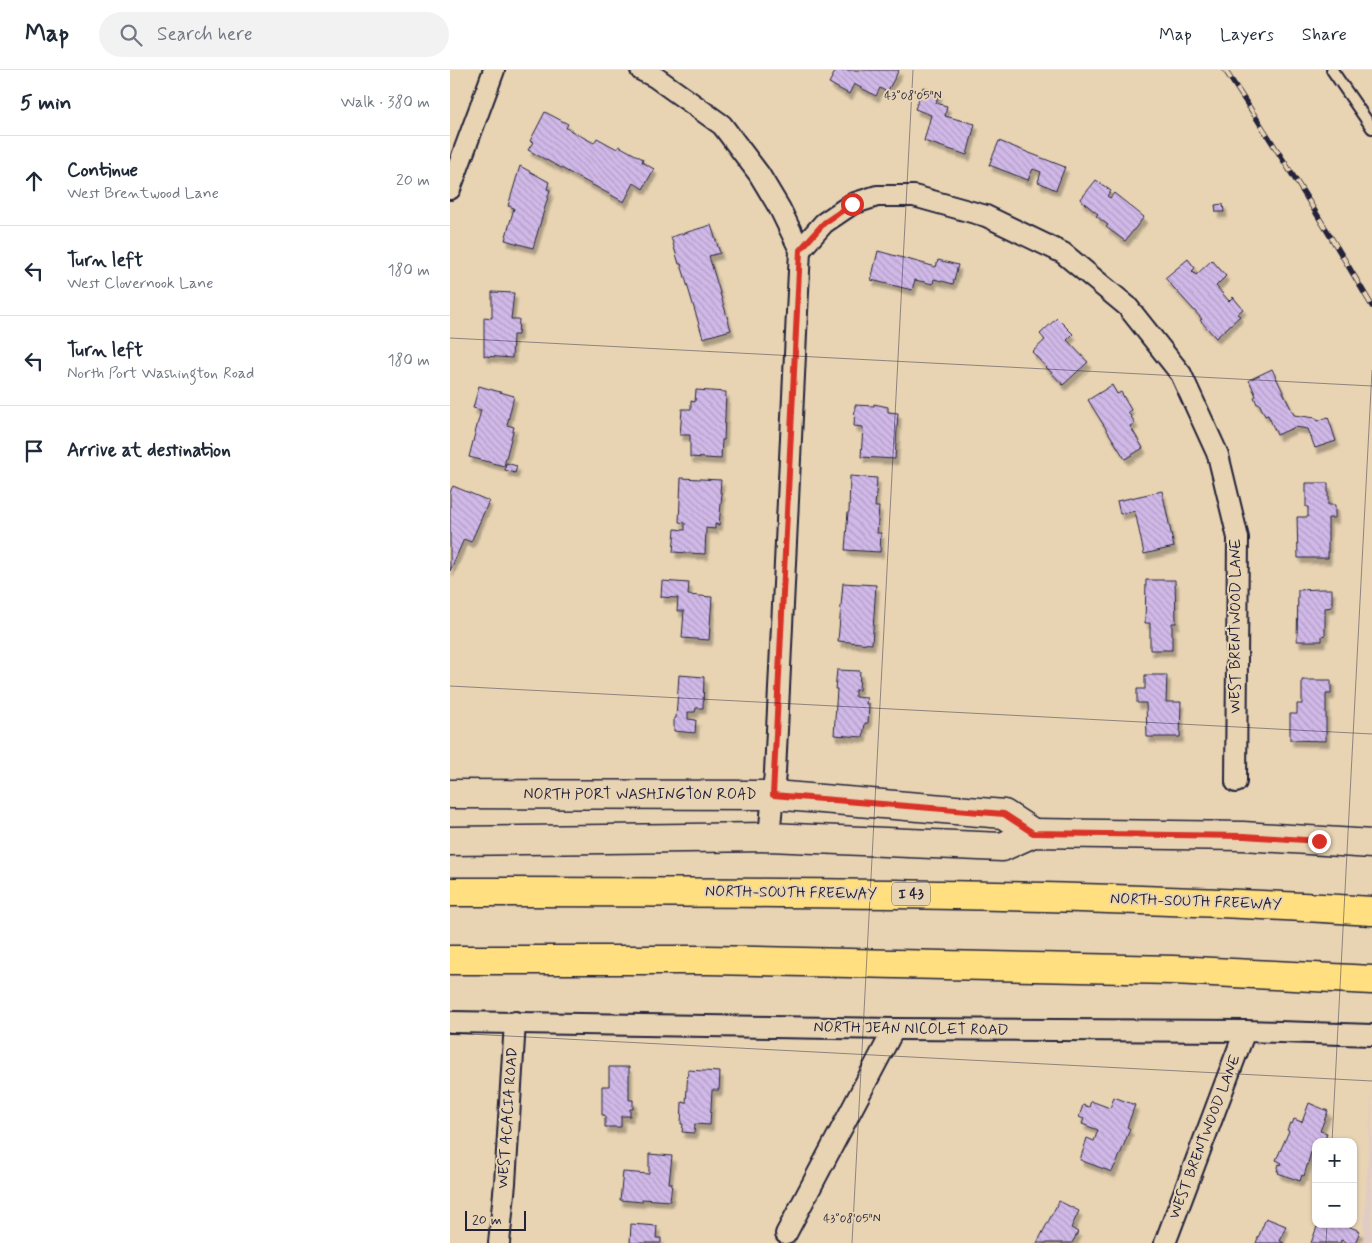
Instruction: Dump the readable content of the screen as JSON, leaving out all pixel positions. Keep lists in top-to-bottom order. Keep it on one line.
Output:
{"streets":{"highway":["NORTH-SOUTH FREEWAY","I 43"],"main road":["NORTH PORT WASHINGTON ROAD"],"street":["WEST BRENTWOOD LANE","NORTH JEAN NICOLET ROAD","WEST ACACIA ROAD"]},"crossings":[["WEST BRENTWOOD LANE","NORTH JEAN NICOLET ROAD"],["NORTH JEAN NICOLET ROAD","WEST ACACIA ROAD"]],"scale_bar":"20 m","page":{"header":"Map","search":"Search here","nav":["Map","Layers","Share"],"heading":["5 min","Walk · 380 m"],"list":[["Continue","West Brentwood Lane","20 m"],["Turn left","West Clovernook Lane","180 m"],["Turn left","North Port Washington Road","180 m"],"Arrive at destination"],"map_buttons":["+","−"],"scale":"20 m"},"coordinates":["43°08'05\"N"]}
